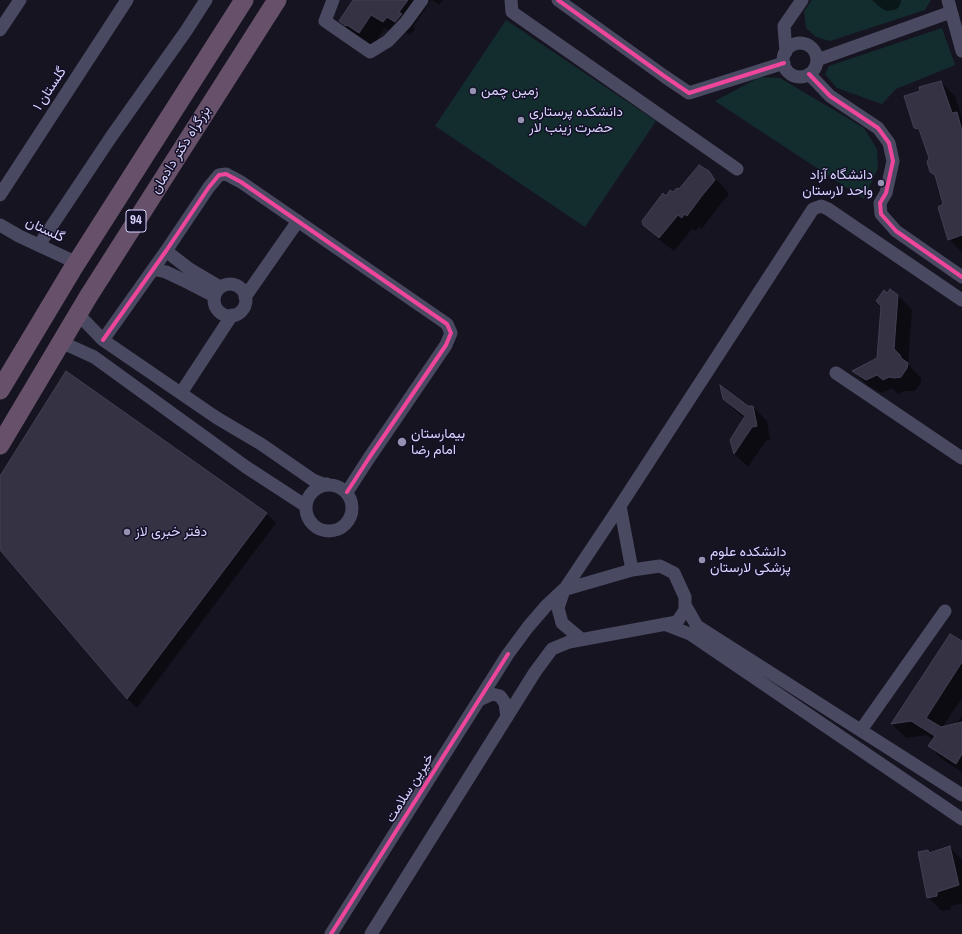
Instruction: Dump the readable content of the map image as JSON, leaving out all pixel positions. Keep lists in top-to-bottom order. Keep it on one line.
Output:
{"streets":{"highway":["بزرگراه دکتر دادمان","94"],"street":["گلستان ۱","گلستان","خیرین سلامت"]},"crossings":[["بزرگراه دکتر دادمان","گلستان"]],"places":["زمین چمن","دانشکده پرستاری حضرت زینب لار","دانشگاه آزاد واحد لارستان","بیمارستان امام رضا","دفتر خبری لاز","دانشکده علوم پزشکی لارستان"]}
